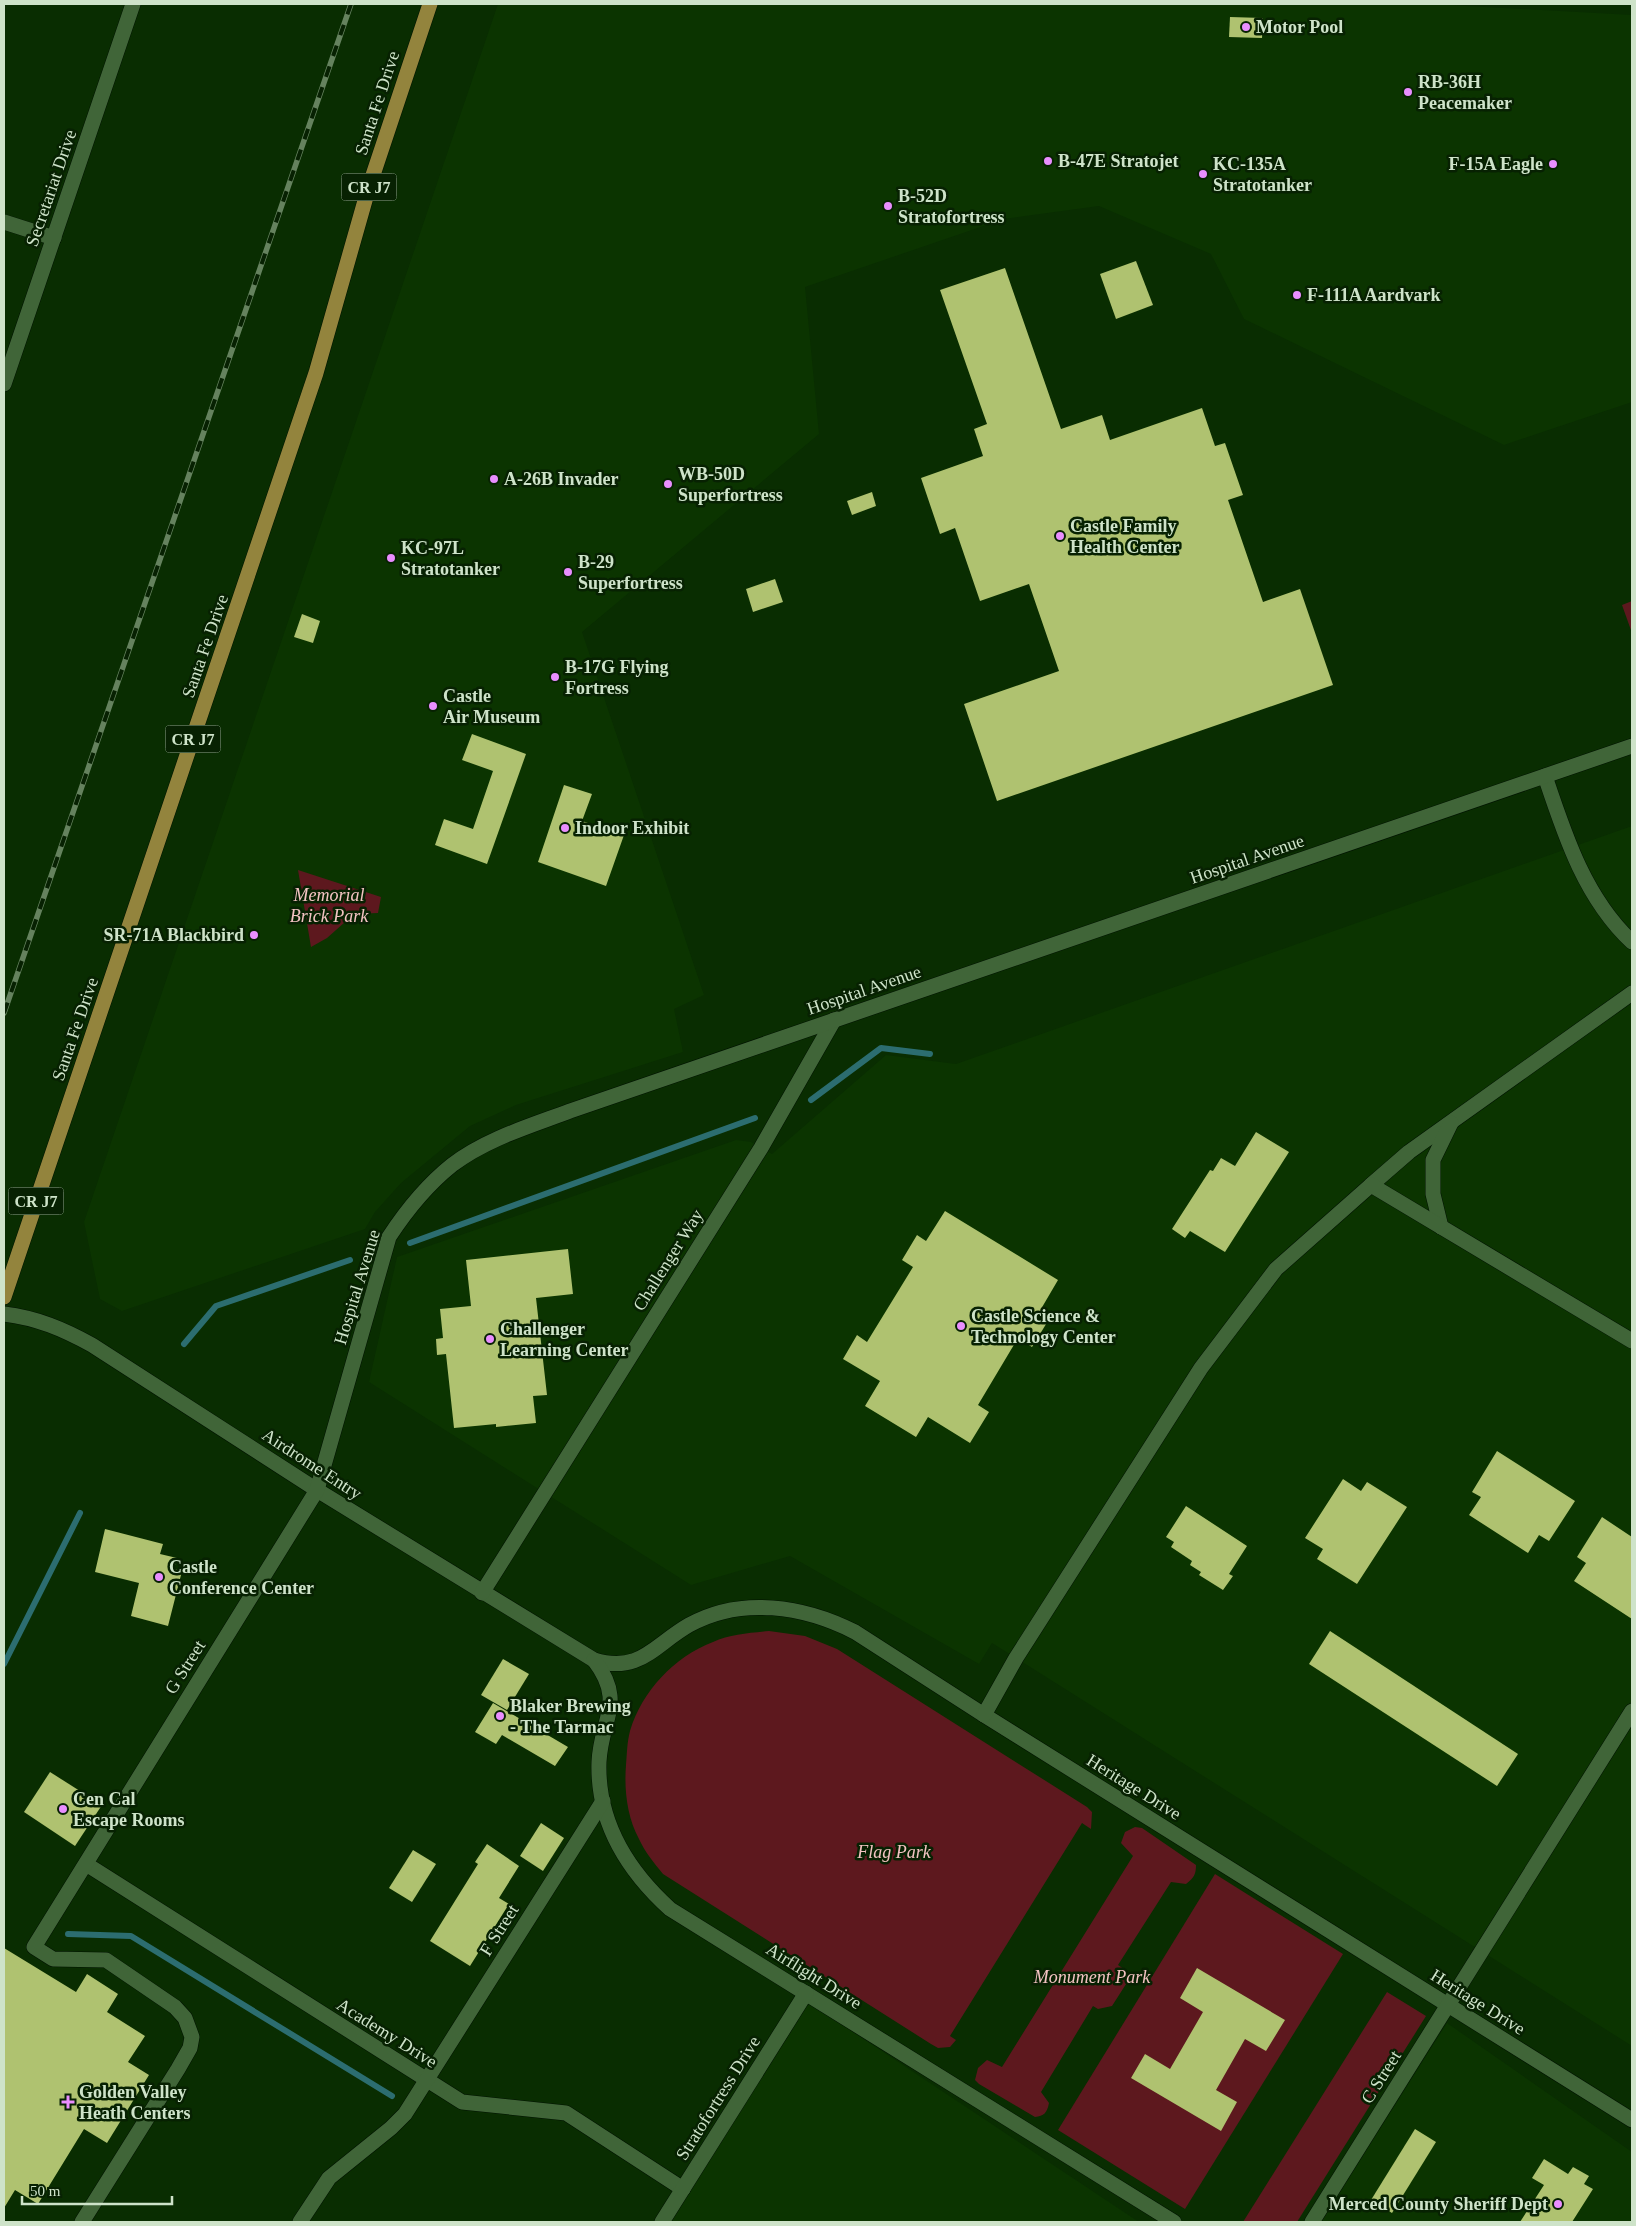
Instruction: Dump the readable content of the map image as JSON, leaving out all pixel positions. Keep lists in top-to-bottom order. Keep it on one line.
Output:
{"streets":{"main road":["Santa Fe Drive","CR J7"],"street":["Secretariat Drive","Hospital Avenue","Challenger Way","Airdrome Entry","G Street","Heritage Drive","F Street","Airflight Drive","Academy Drive","C Street","Stratofortress Drive"]},"crossings":[["Hospital Avenue","Challenger Way"],["Hospital Avenue","Airdrome Entry"],["Hospital Avenue","G Street"],["Challenger Way","Airdrome Entry"],["Airdrome Entry","G Street"],["Airdrome Entry","Heritage Drive"],["Airdrome Entry","Airflight Drive"],["G Street","Academy Drive"],["Heritage Drive","Airflight Drive"],["Heritage Drive","C Street"],["F Street","Airflight Drive"],["F Street","Academy Drive"],["Airflight Drive","Stratofortress Drive"],["Academy Drive","Stratofortress Drive"]],"parks":["Memorial Brick Park","Flag Park","Monument Park"],"places":{"other":["Motor Pool","RB-36H Peacemaker","B-47E Stratojet","F-15A Eagle","KC-135A Stratotanker","B-52D Stratofortress","F-111A Aardvark","A-26B Invader","WB-50D Superfortress","Castle Family Health Center","KC-97L Stratotanker","B-29 Superfortress","B-17G Flying Fortress","Castle Air Museum","Indoor Exhibit","SR-71A Blackbird","Castle Science & Technology Center","Challenger Learning Center","Castle Conference Center","Blaker Brewing - The Tarmac","Cen Cal Escape Rooms","Merced County Sheriff Dept"],"health":["Golden Valley Heath Centers"]},"scale_bar":"50 m"}
